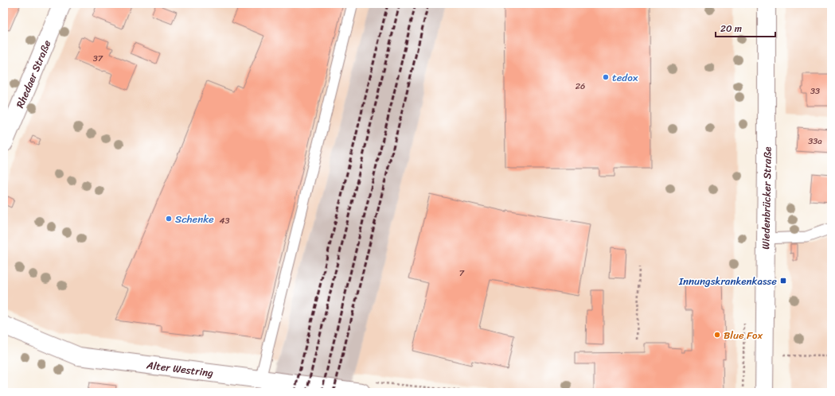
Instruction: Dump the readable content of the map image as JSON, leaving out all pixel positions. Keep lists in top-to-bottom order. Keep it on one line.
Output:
{"streets":{"street":["Rhedaer Straße","Wiedenbrücker Straße","Alter Westring"]},"places":{"other":["tedox","Schenke","Blue Fox"],"transit":["Innungskrankenkasse"]},"house_numbers":["37","26","33","33a","43","7"],"scale_bar":"20 m"}
